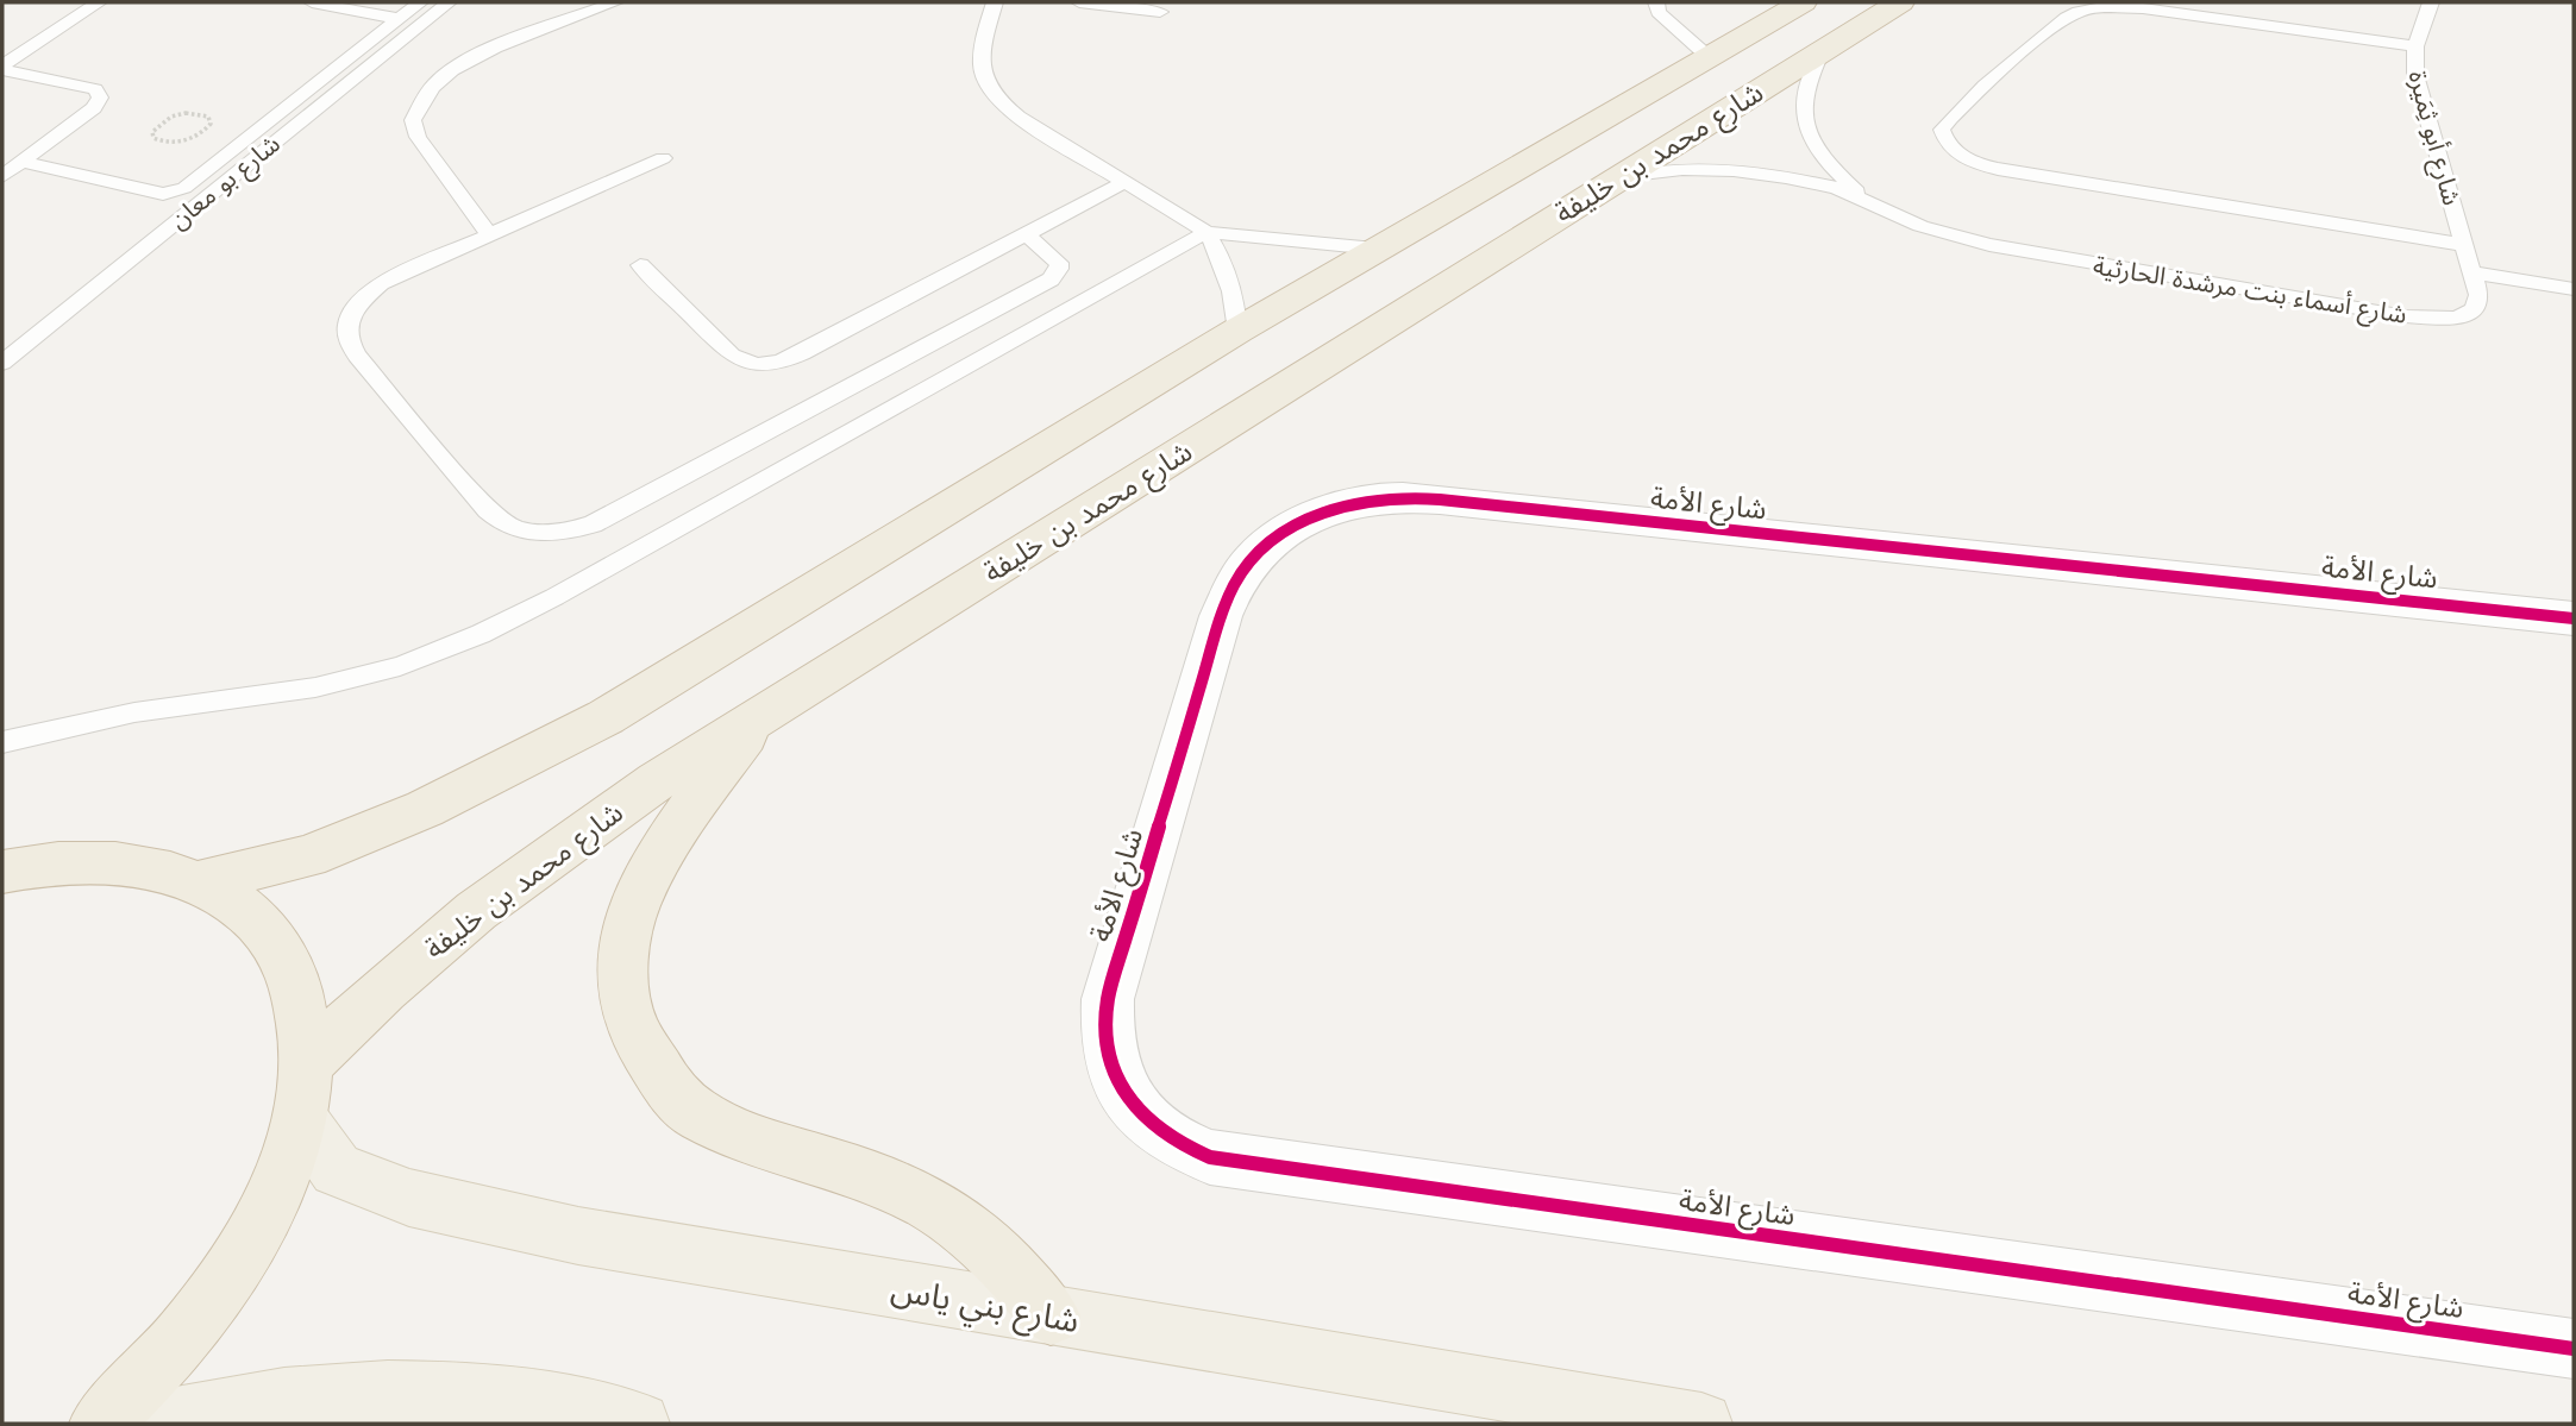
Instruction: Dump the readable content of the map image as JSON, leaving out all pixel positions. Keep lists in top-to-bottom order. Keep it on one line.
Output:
{"streets":{"highway":["شارع محمد بن خليفة"],"main road":["شارع بني ياس"],"street":["شارع الأمة"],"lane":["شارع أبو ثِمَيرة","شارع بو معان","شارع أسماء بنت مرشدة الحارثية"]},"crossings":[["شارع أبو ثِمَيرة","شارع أسماء بنت مرشدة الحارثية"],["شارع محمد بن خليفة","شارع أسماء بنت مرشدة الحارثية"],["شارع محمد بن خليفة","شارع بني ياس"]]}
